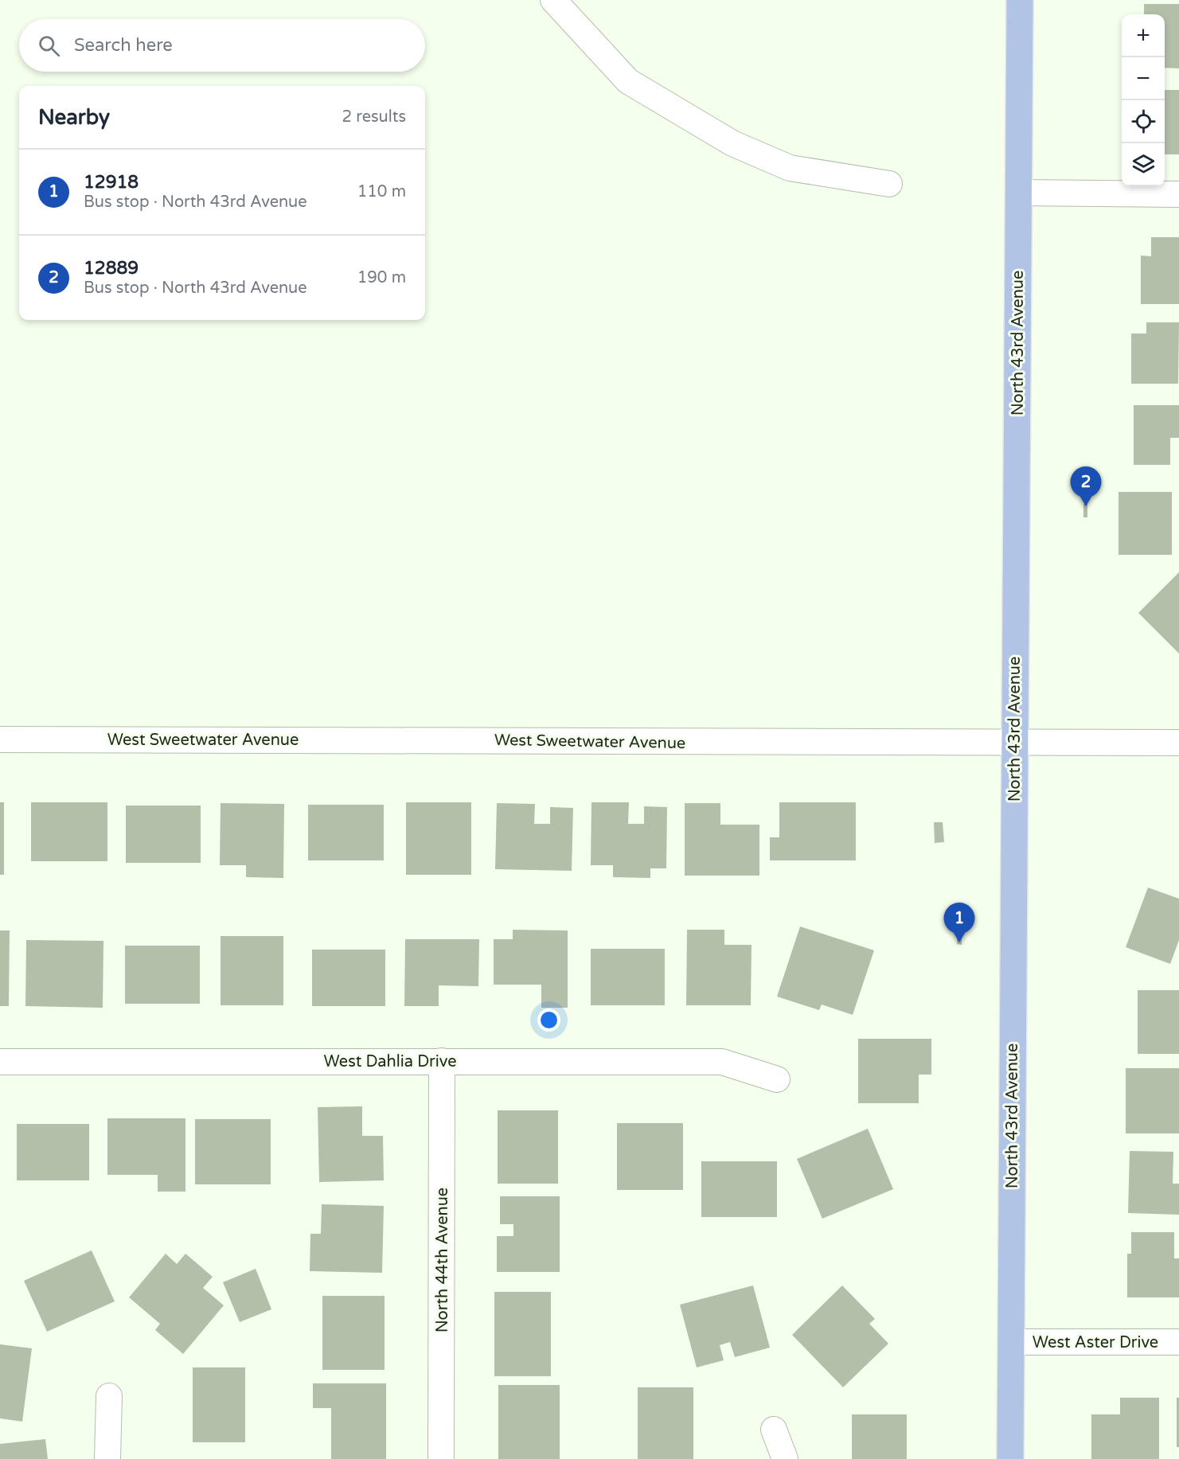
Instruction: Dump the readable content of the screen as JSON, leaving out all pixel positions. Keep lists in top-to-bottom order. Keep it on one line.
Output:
{"streets":{"main road":["North 43rd Avenue"],"street":["West Sweetwater Avenue","West Dahlia Drive","North 44th Avenue","West Aster Drive"]},"crossings":[["North 43rd Avenue","West Sweetwater Avenue"],["North 43rd Avenue","West Aster Drive"],["West Dahlia Drive","North 44th Avenue"]],"page":{"map_buttons":["+","−"],"search":"Search here","heading":["Nearby","2 results"],"list":[{"mark":"1","name":"12918","note":"Bus stop · North 43rd Avenue","value":"110 m"},{"mark":"2","name":"12889","note":"Bus stop · North 43rd Avenue","value":"190 m"}],"pins":["2","1"]}}
